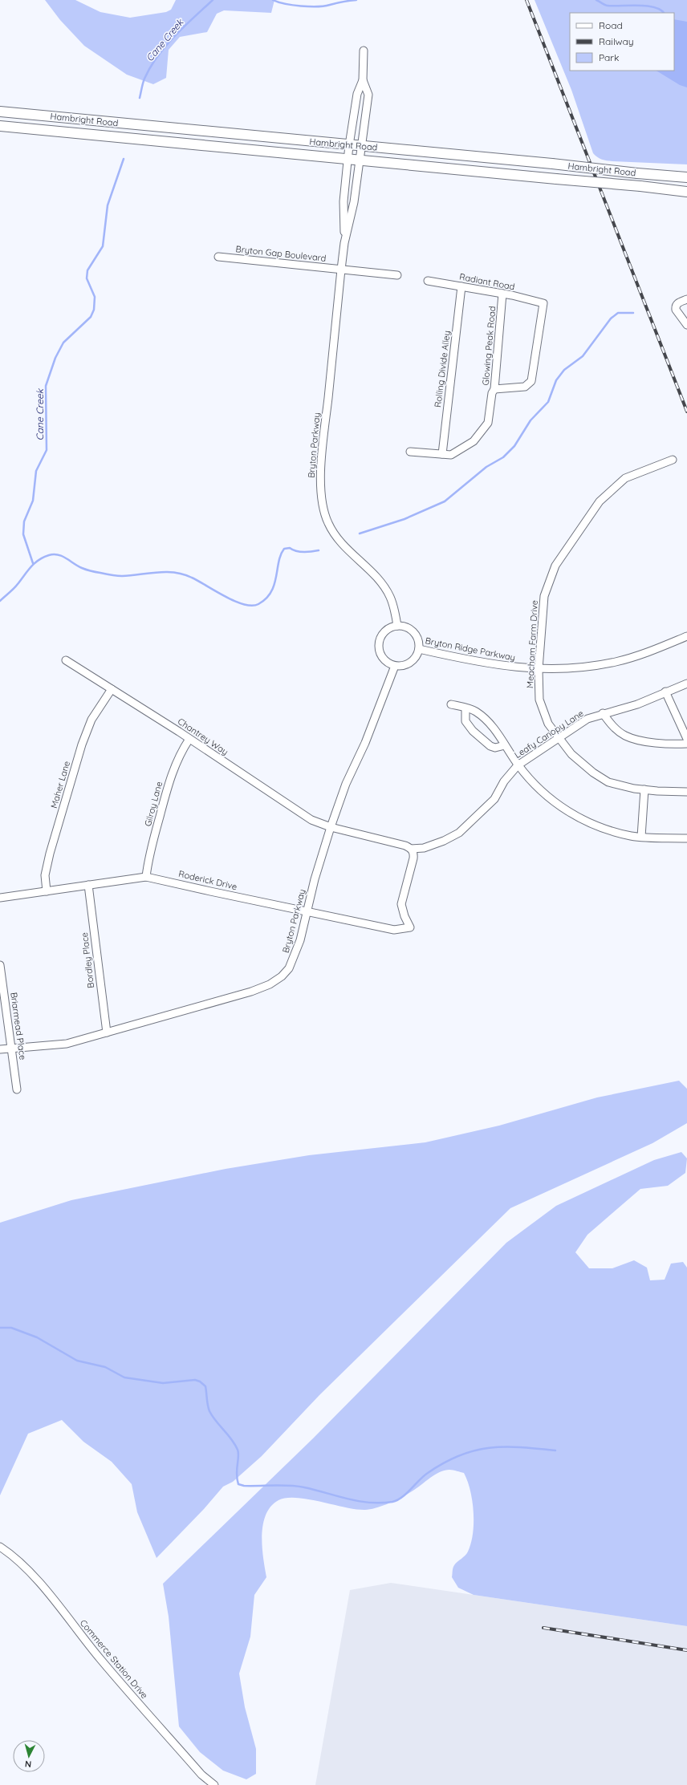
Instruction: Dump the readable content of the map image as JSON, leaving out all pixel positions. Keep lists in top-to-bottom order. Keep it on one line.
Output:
{"streets":{"street":["Hambright Road","Bryton Gap Boulevard","Radiant Road","Glowing Peak Road","Rolling Divide Alley","Bryton Parkway","Meacham Farm Drive","Bryton Ridge Parkway","Leafy Canopy Lane","Chantrey Way","Maher Lane","Gilroy Lane","Roderick Drive","Bordley Place","Briarmead Place","Commerce Station Drive"]},"crossings":[["Hambright Road","Bryton Parkway"],["Bryton Gap Boulevard","Bryton Parkway"],["Radiant Road","Glowing Peak Road"],["Radiant Road","Rolling Divide Alley"],["Glowing Peak Road","Rolling Divide Alley"],["Bryton Parkway","Bryton Ridge Parkway"],["Bryton Parkway","Chantrey Way"],["Bryton Parkway","Roderick Drive"],["Bryton Parkway","Bordley Place"],["Bryton Parkway","Briarmead Place"],["Meacham Farm Drive","Bryton Ridge Parkway"],["Meacham Farm Drive","Leafy Canopy Lane"],["Leafy Canopy Lane","Chantrey Way"],["Leafy Canopy Lane","Roderick Drive"],["Chantrey Way","Maher Lane"],["Chantrey Way","Gilroy Lane"],["Chantrey Way","Roderick Drive"],["Maher Lane","Roderick Drive"],["Gilroy Lane","Roderick Drive"],["Roderick Drive","Bordley Place"]],"water":["Cane Creek"],"legend":["Road","Railway","Park"],"north":"bottom"}
